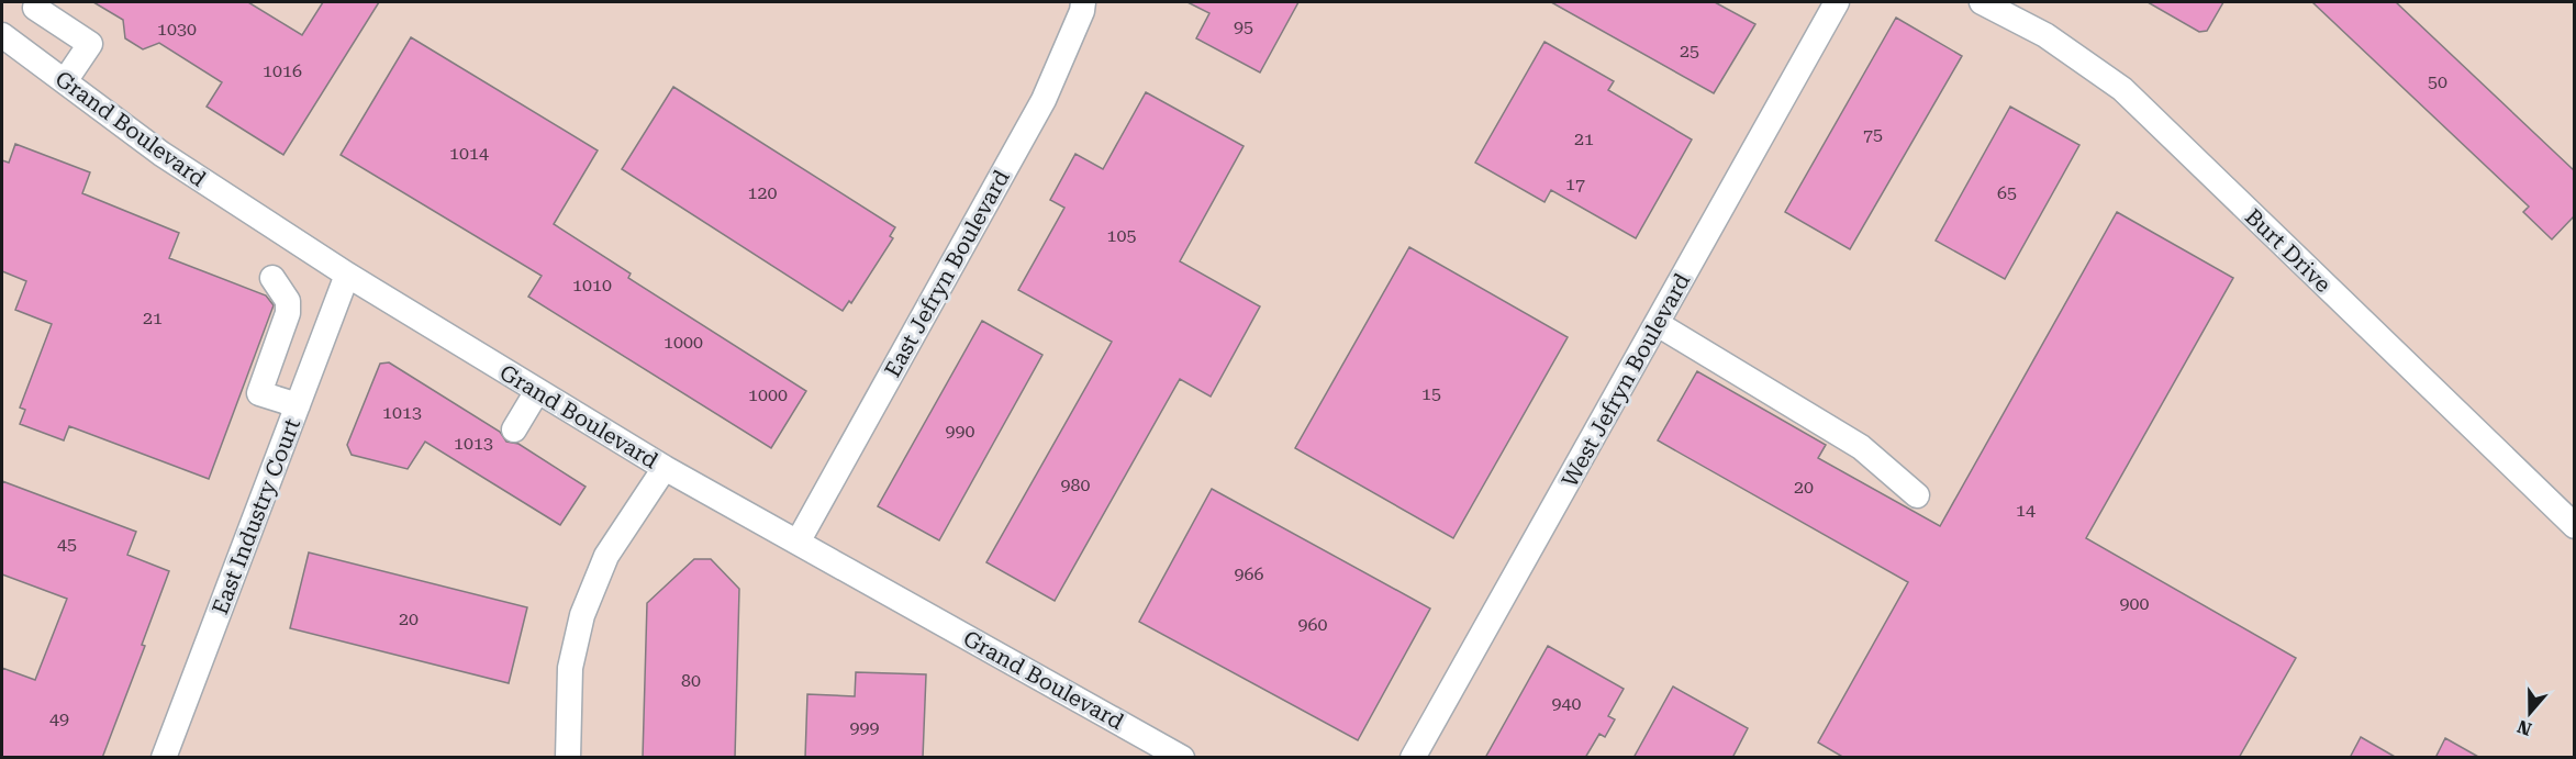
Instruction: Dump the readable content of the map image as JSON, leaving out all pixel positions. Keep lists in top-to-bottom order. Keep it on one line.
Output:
{"streets":{"street":["Grand Boulevard","Burt Drive","East Jefryn Boulevard","West Jefryn Boulevard","East Industry Court"]},"crossings":[["Grand Boulevard","East Jefryn Boulevard"],["Grand Boulevard","East Industry Court"]],"house_numbers":["95","1030","25","1016","50","75","21","1014","17","120","65","105","1010","21","1000","15","1000","1013","990","1013","980","20","14","45","966","900","20","960","80","940","49","999"],"north":"bottom"}
